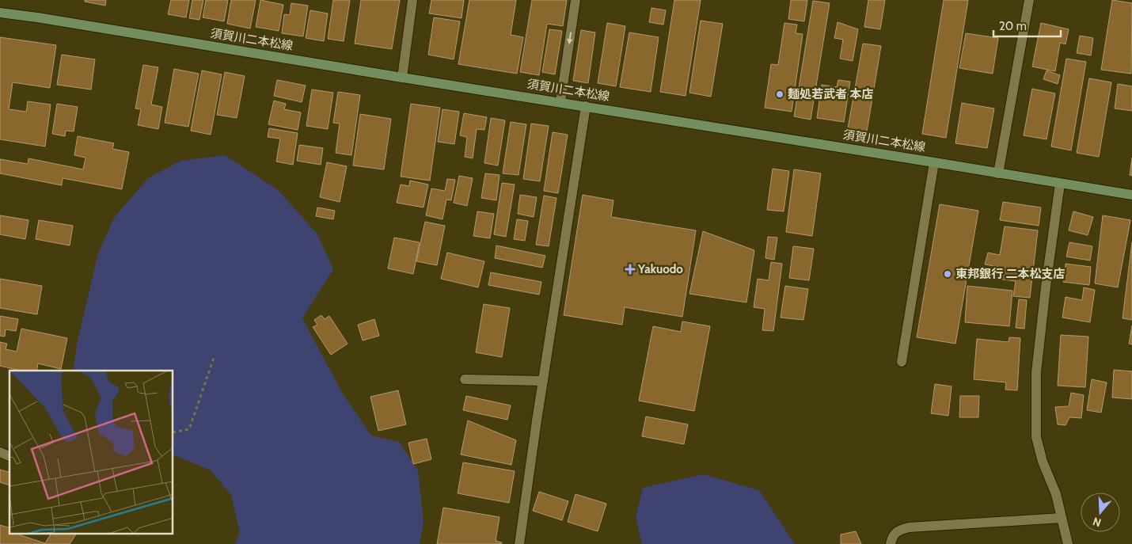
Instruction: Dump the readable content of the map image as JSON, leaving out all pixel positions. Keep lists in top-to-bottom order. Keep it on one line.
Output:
{"streets":{"main road":["須賀川二本松線"]},"places":{"other":["麺処若武者 本店","東邦銀行 二本松支店"],"health":["Yakuodo"]},"scale_bar":"20 m","north":"bottom"}
